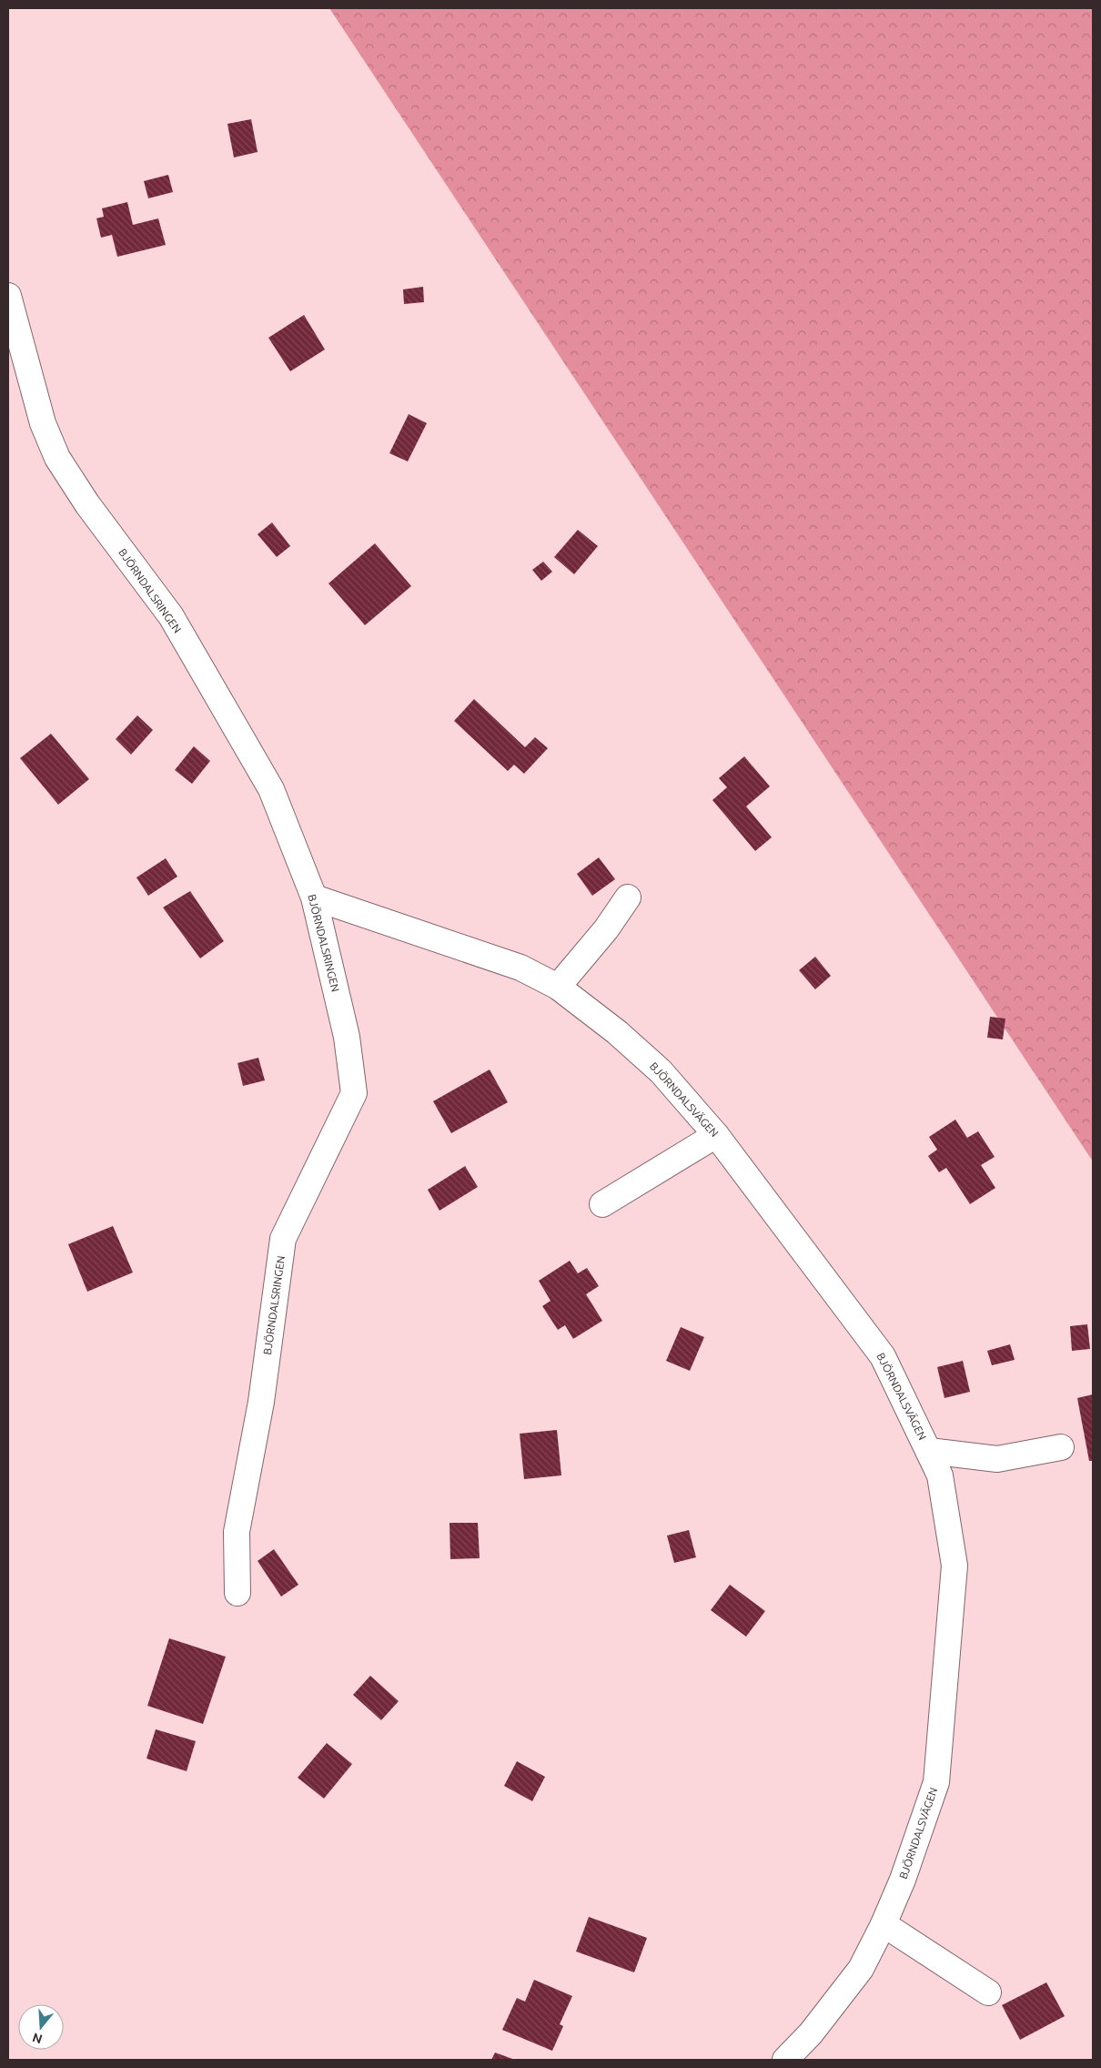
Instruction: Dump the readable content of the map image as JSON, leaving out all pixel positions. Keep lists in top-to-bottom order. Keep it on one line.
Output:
{"streets":{"street":["BJÖRNDALSRINGEN","BJÖRNDALSVÄGEN"]},"crossings":[["BJÖRNDALSRINGEN","BJÖRNDALSVÄGEN"]],"north":"bottom"}
